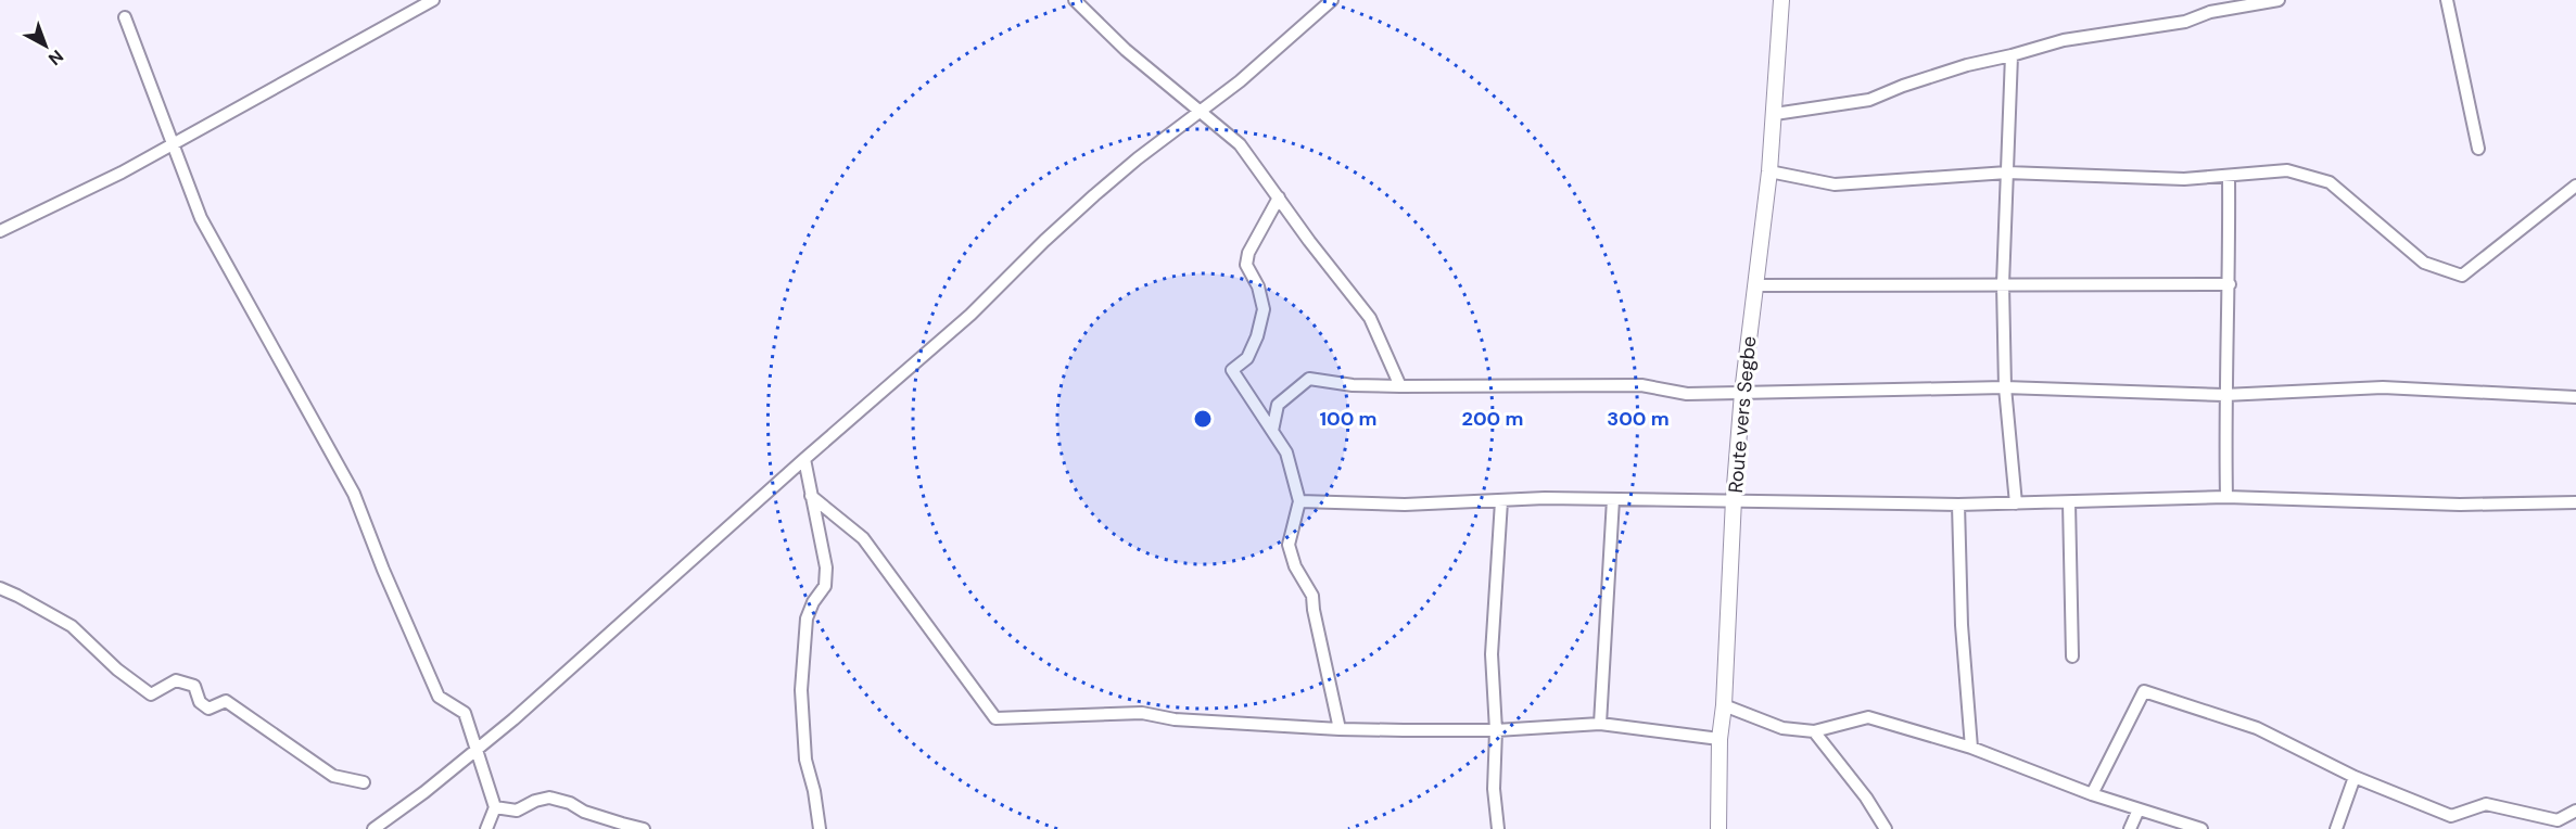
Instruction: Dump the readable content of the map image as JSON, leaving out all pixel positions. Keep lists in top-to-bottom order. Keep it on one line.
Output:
{"streets":{"main road":["Route vers Segbe"]},"north":"bottom right","rings":["100 m","200 m","300 m"]}
